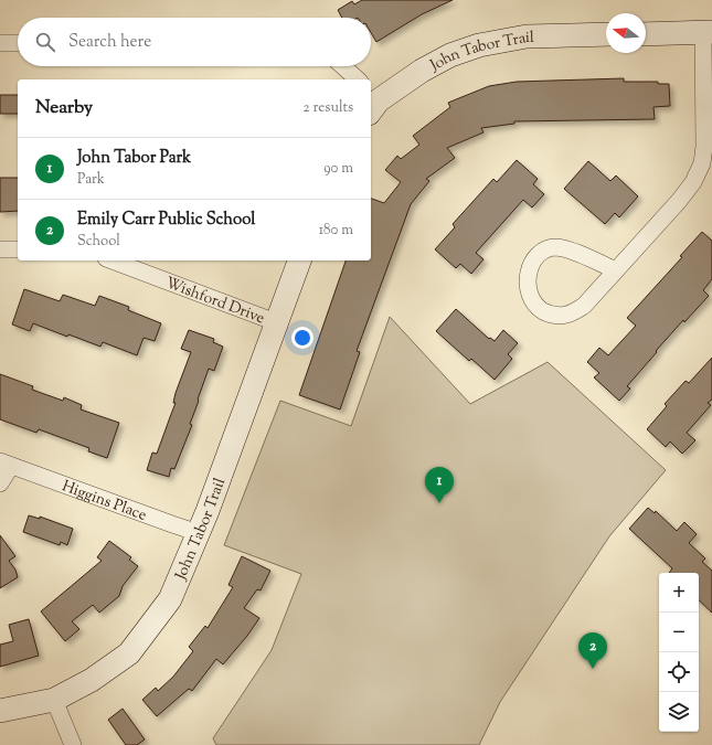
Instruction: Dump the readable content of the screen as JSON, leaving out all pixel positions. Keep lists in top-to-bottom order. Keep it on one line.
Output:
{"streets":{"street":["John Tabor Trail","Wishford Drive","Higgins Place"]},"crossings":[["John Tabor Trail","Wishford Drive"],["John Tabor Trail","Higgins Place"]],"north":"left","page":{"search":"Search here","heading":["Nearby","2 results"],"list":[{"mark":"1","name":"John Tabor Park","note":"Park","value":"90 m"},{"mark":"2","name":"Emily Carr Public School","note":"School","value":"180 m"}],"pins":["1","2"],"map_buttons":["+","−"]}}
